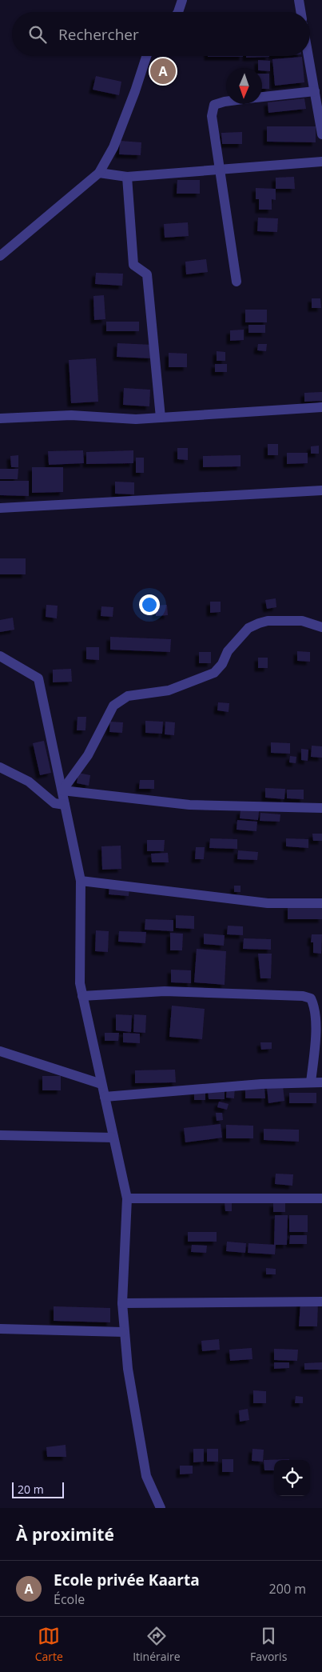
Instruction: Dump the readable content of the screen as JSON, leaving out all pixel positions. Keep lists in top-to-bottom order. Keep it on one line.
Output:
{"scale_bar":"20 m","north":"bottom","page":{"search":"Rechercher","pins":"A","scale":"20 m","heading":"À proximité","list":[{"mark":"A","name":"Ecole privée Kaarta","note":"École","value":"200 m"}],"nav":["Carte","Itinéraire","Favoris"]}}
